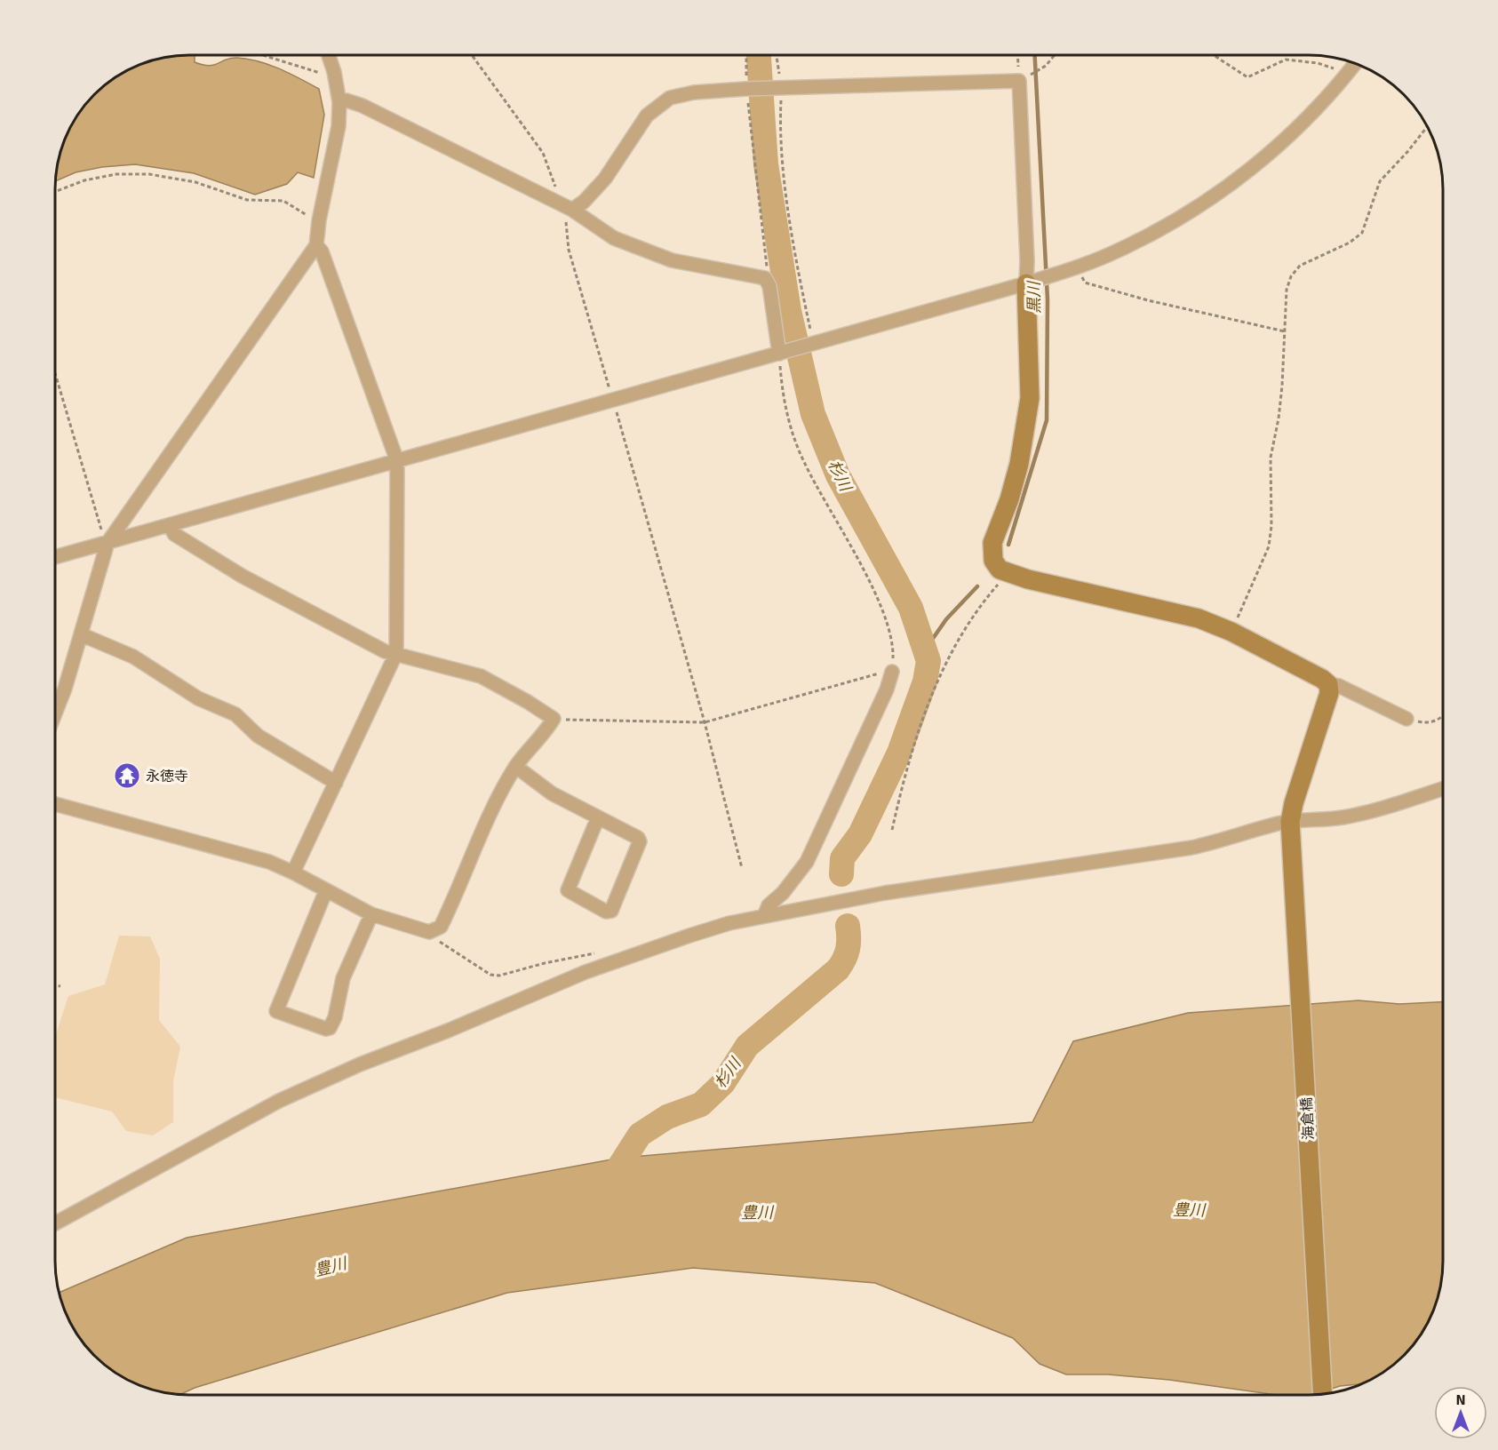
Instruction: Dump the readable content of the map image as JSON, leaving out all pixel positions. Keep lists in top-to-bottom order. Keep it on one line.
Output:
{"streets":{"street":["海倉橋"]},"water":["黒川","杉川","豊川"],"places":{"temple":["永徳寺"]},"north":"top"}
